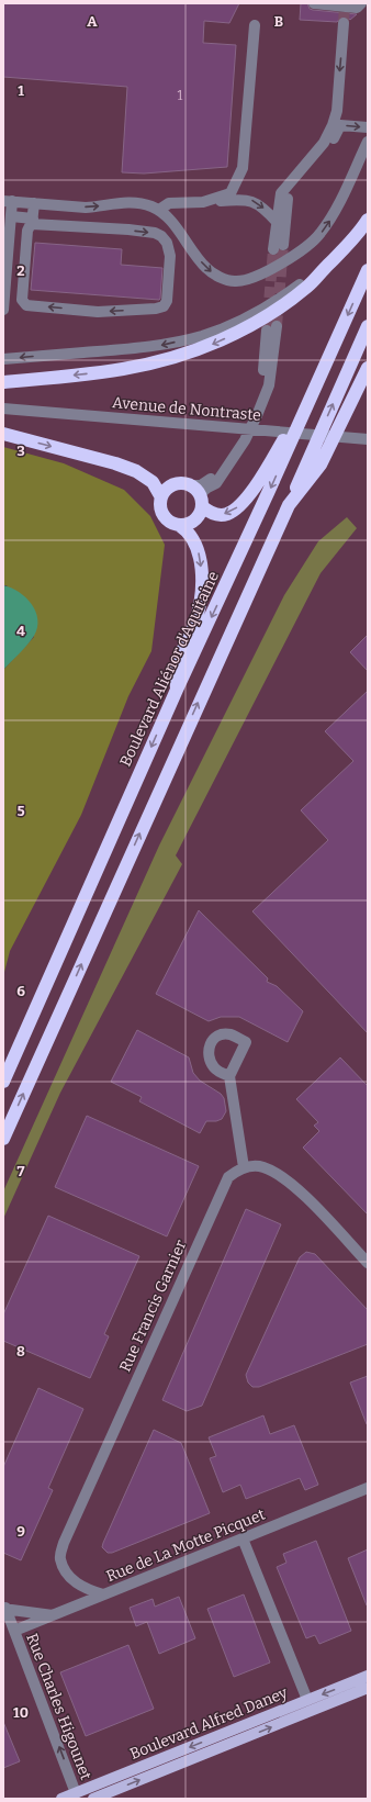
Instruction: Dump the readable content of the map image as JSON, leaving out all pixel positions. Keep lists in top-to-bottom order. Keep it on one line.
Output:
{"streets":{"highway":["Boulevard Aliénor d'Aquitaine"],"main road":["Boulevard Alfred Daney"],"street":["Avenue de Nontraste","Rue Francis Garnier","Rue de La Motte Picquet","Rue Charles Higounet"]},"crossings":[["Rue Francis Garnier","Rue de La Motte Picquet"],["Rue de La Motte Picquet","Rue Charles Higounet"],["Rue Charles Higounet","Boulevard Alfred Daney"]],"one_way":["Rue Charles Higounet"],"house_numbers":["1"],"grid":{"columns":["A","B"],"rows":["1","2","3","4","5","6","7","8","9","10"]}}
